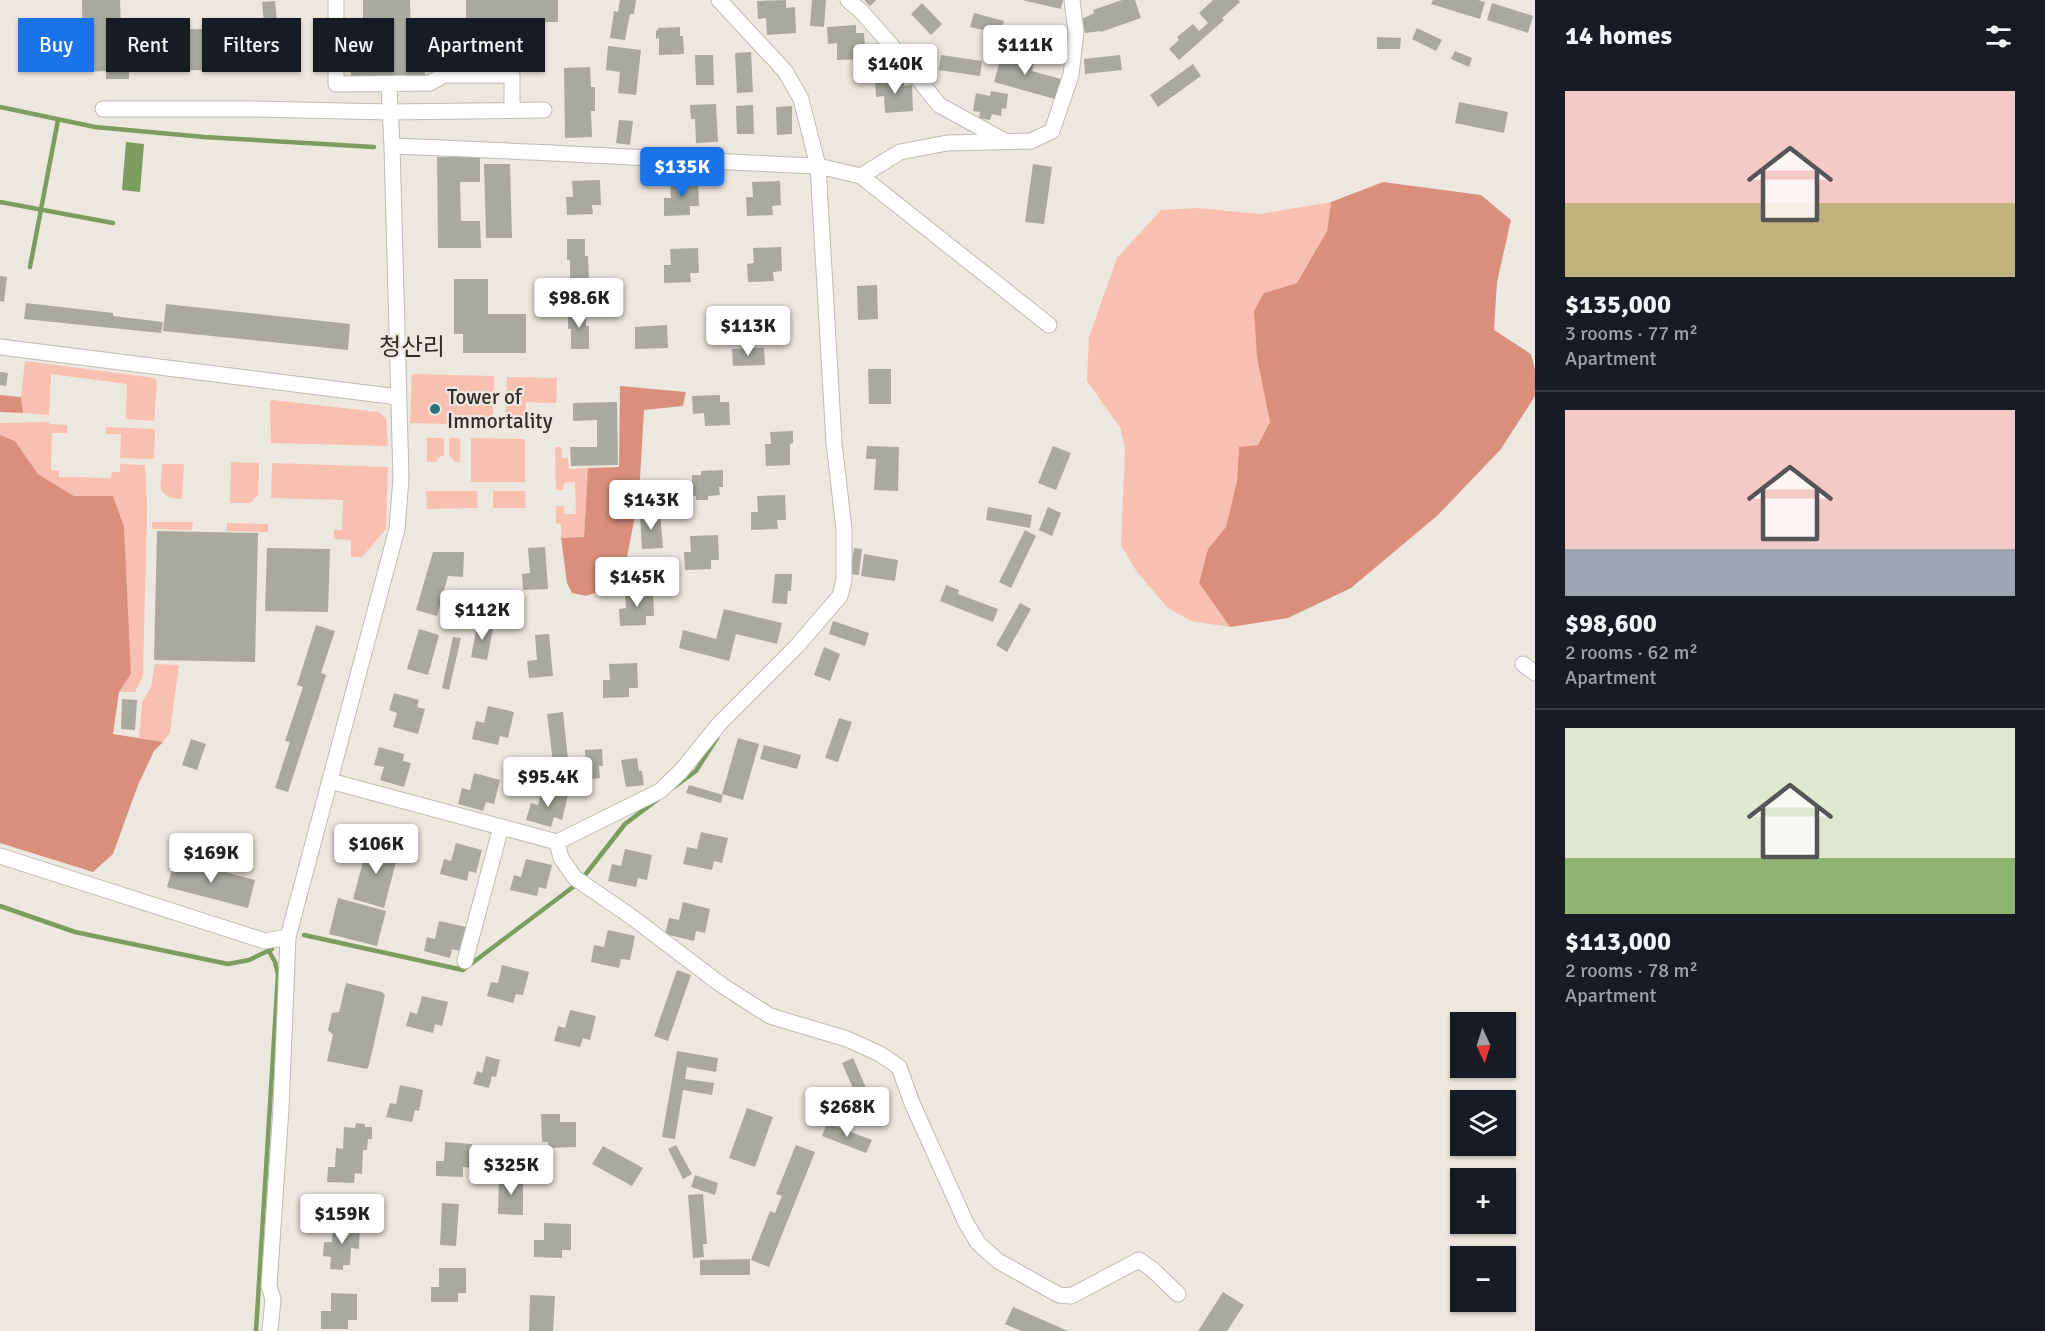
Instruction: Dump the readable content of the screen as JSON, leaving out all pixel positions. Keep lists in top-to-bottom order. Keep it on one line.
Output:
{"districts":["청산리"],"places":["Tower of Immortality"],"north":"bottom","page":{"heading":"14 homes","chip":["Buy","Rent","Filters","New","Apartment"],"price":["$111K","$140K","$135K","$98.6K","$113K","$143K","$145K","$112K","$95.4K","$106K","$169K","$268K","$325K","$159K"],"list":[{"name":"$135,000","note":"3 rooms · 77 m² · Apartment"},{"name":"$98,600","note":"2 rooms · 62 m² · Apartment"},{"name":"$113,000","note":"2 rooms · 78 m² · Apartment"}],"map_buttons":["+","−"]}}
